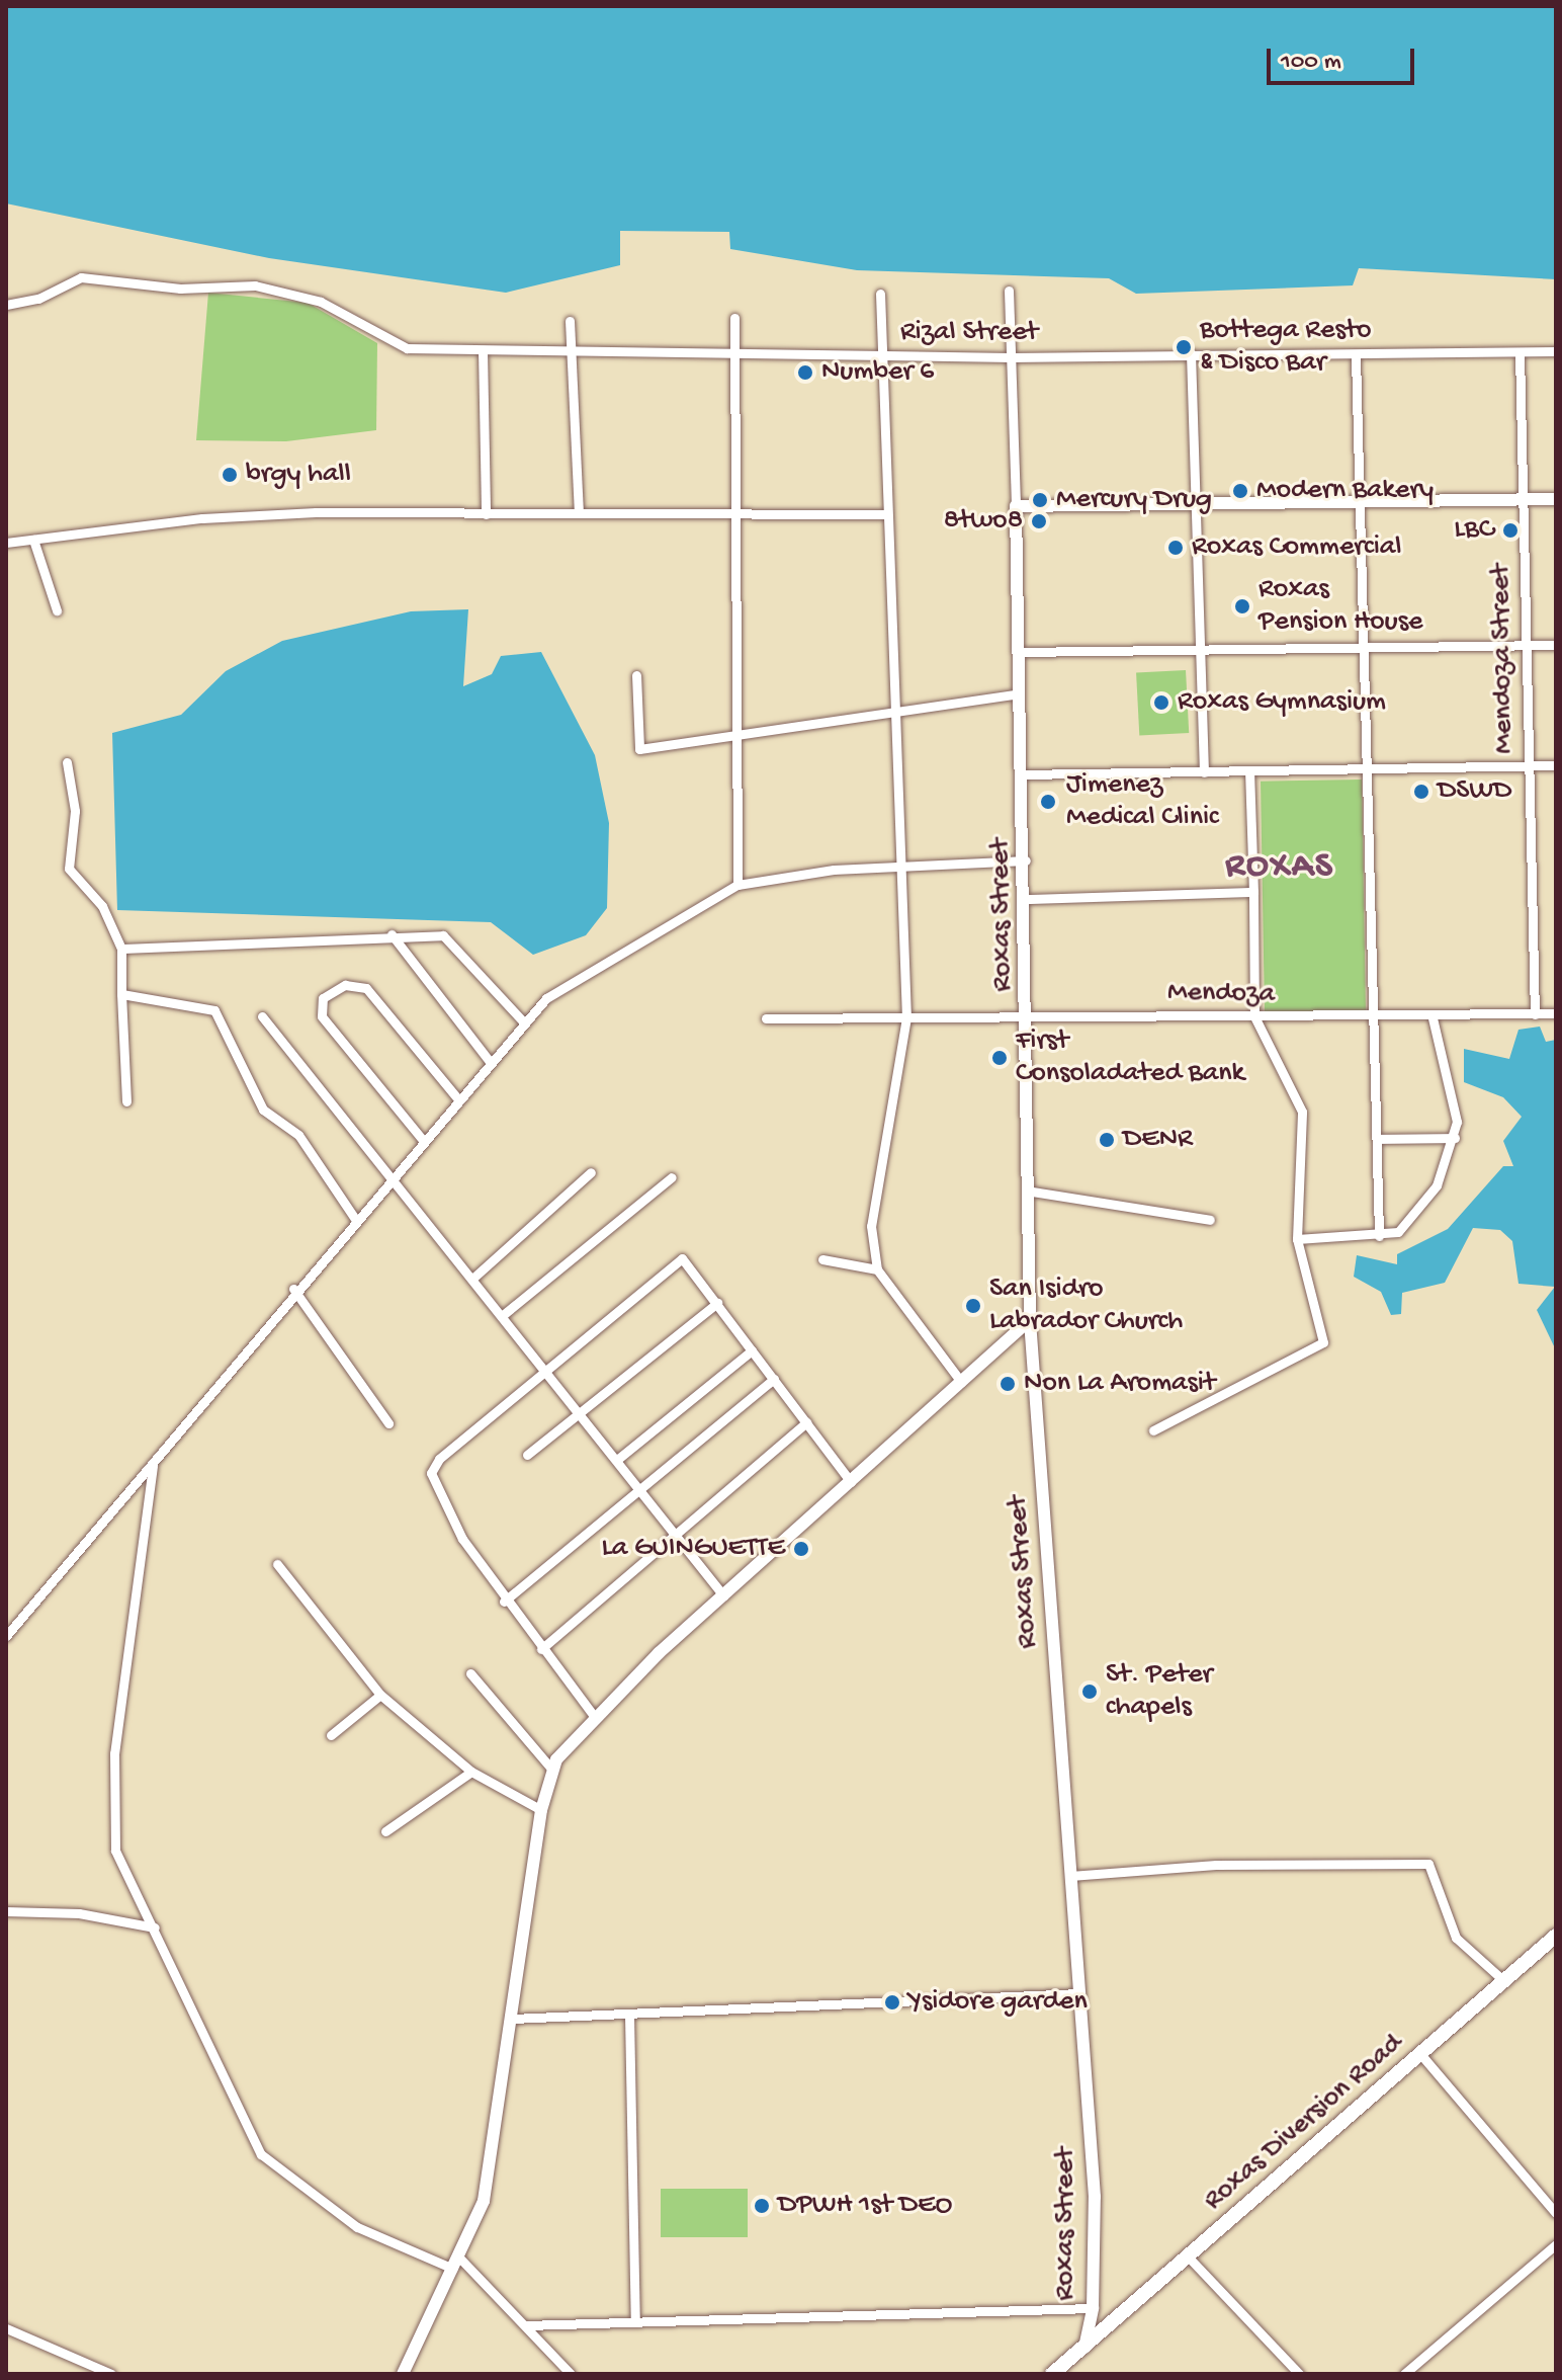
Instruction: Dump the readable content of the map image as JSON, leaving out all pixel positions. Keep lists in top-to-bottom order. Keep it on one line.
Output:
{"streets":{"main road":["Roxas Street","Roxas Diversion Road"],"street":["Rizal Street","Mendoza Street","Mendoza"]},"crossings":[["Rizal Street","Mendoza Street"],["Mendoza Street","Mendoza"],["Roxas Street","Mendoza"],["Roxas Street","Roxas Diversion Road"]],"districts":["ROXAS"],"places":["Bottega Resto & Disco Bar","Number 6","brgy hall","Modern Bakery","Mercury Drug","8two8","LBC","Roxas Commercial","Roxas Pension House","Roxas Gymnasium","DSWD","Jimenez Medical Clinic","First Consoladated Bank","DENR","San Isidro Labrador Church","Non La Aromasit","La GUINGUETTE","St. Peter chapels","Ysidore garden","DPWH 1st DEO"],"scale_bar":"100 m"}
